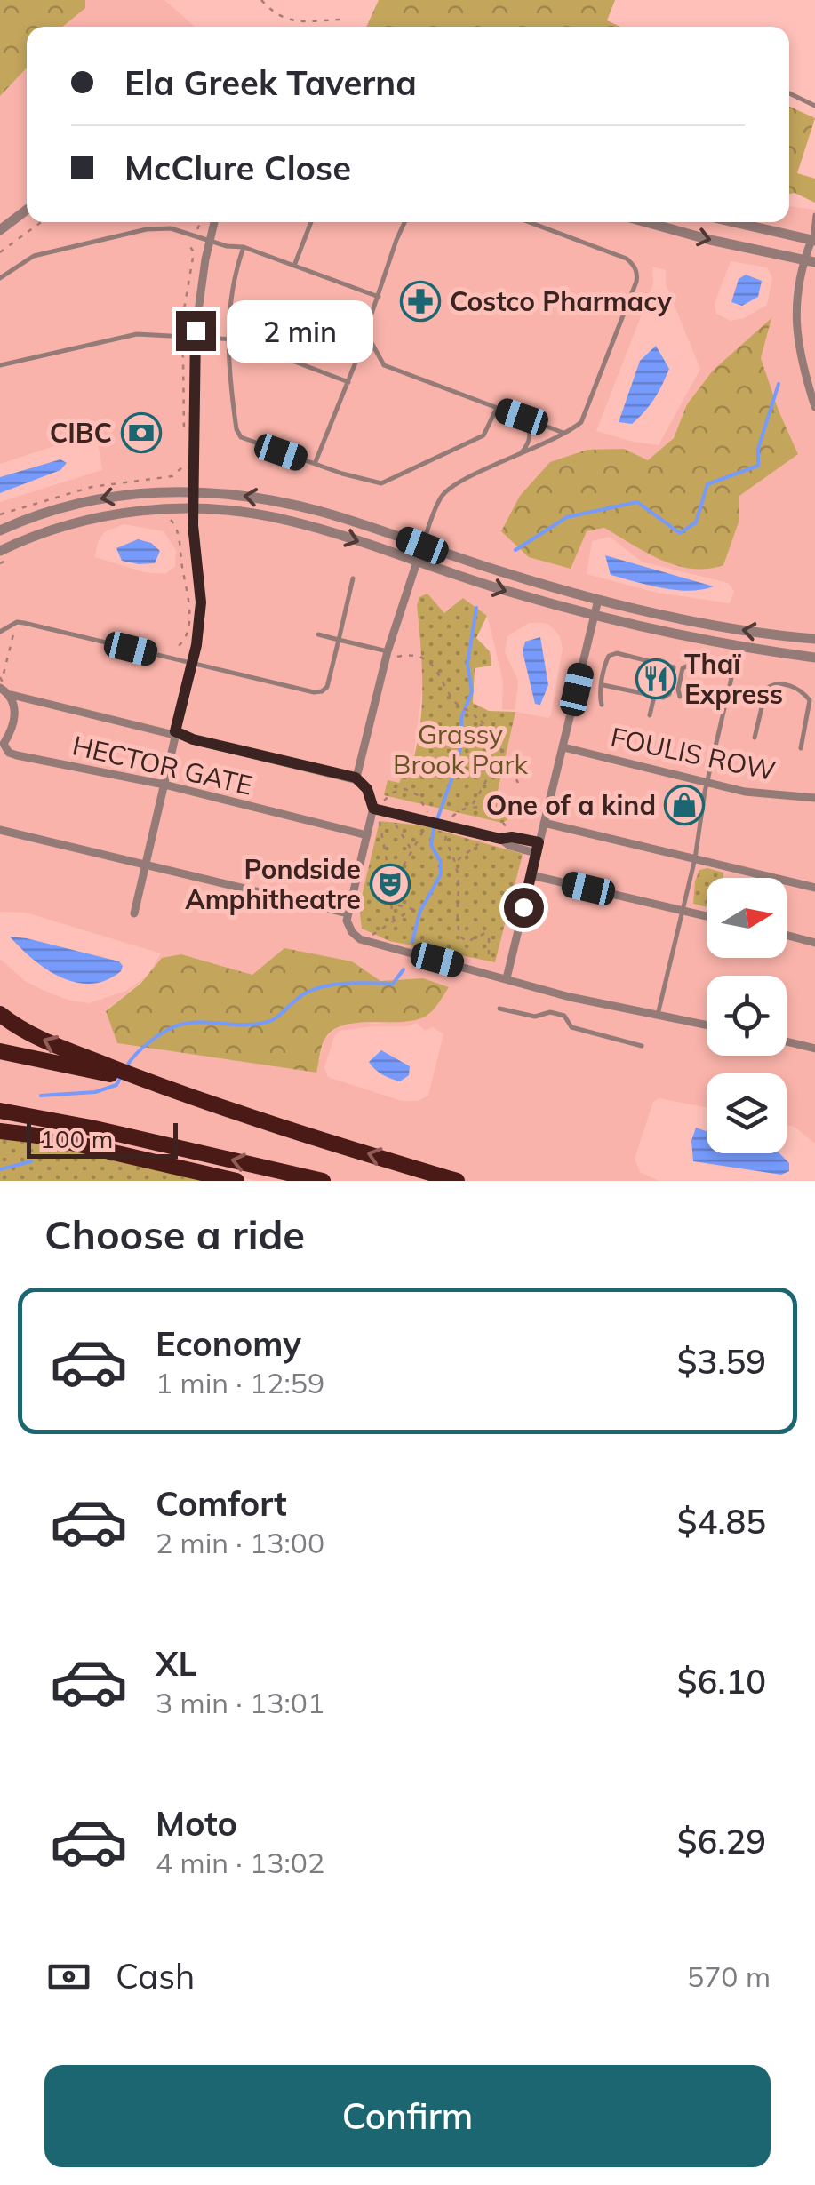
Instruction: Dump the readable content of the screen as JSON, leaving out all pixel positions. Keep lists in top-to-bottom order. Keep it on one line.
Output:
{"streets":{"street":["FOULIS ROW","HECTOR GATE"]},"parks":["Grassy Brook Park"],"places":{"pharmacy":["Costco Pharmacy"],"bank":["CIBC"],"restaurant":["Thaï Express"],"shop":["One of a kind"],"theatre":["Pondside Amphitheatre"]},"scale_bar":"100 m","north":"right","page":{"banner":["Ela Greek Taverna","McClure Close"],"bubble":"2 min","scale":"100 m","heading":"Choose a ride","list":[{"name":"Economy","note":"1 min · 12:59","value":"$3.59"},{"name":"Comfort","note":"2 min · 13:00","value":"$4.85"},{"name":"XL","note":"3 min · 13:01","value":"$6.10"},{"name":"Moto","note":"4 min · 13:02","value":"$6.29"}],"pay":["Cash","570 m"],"buttons":"Confirm"}}
